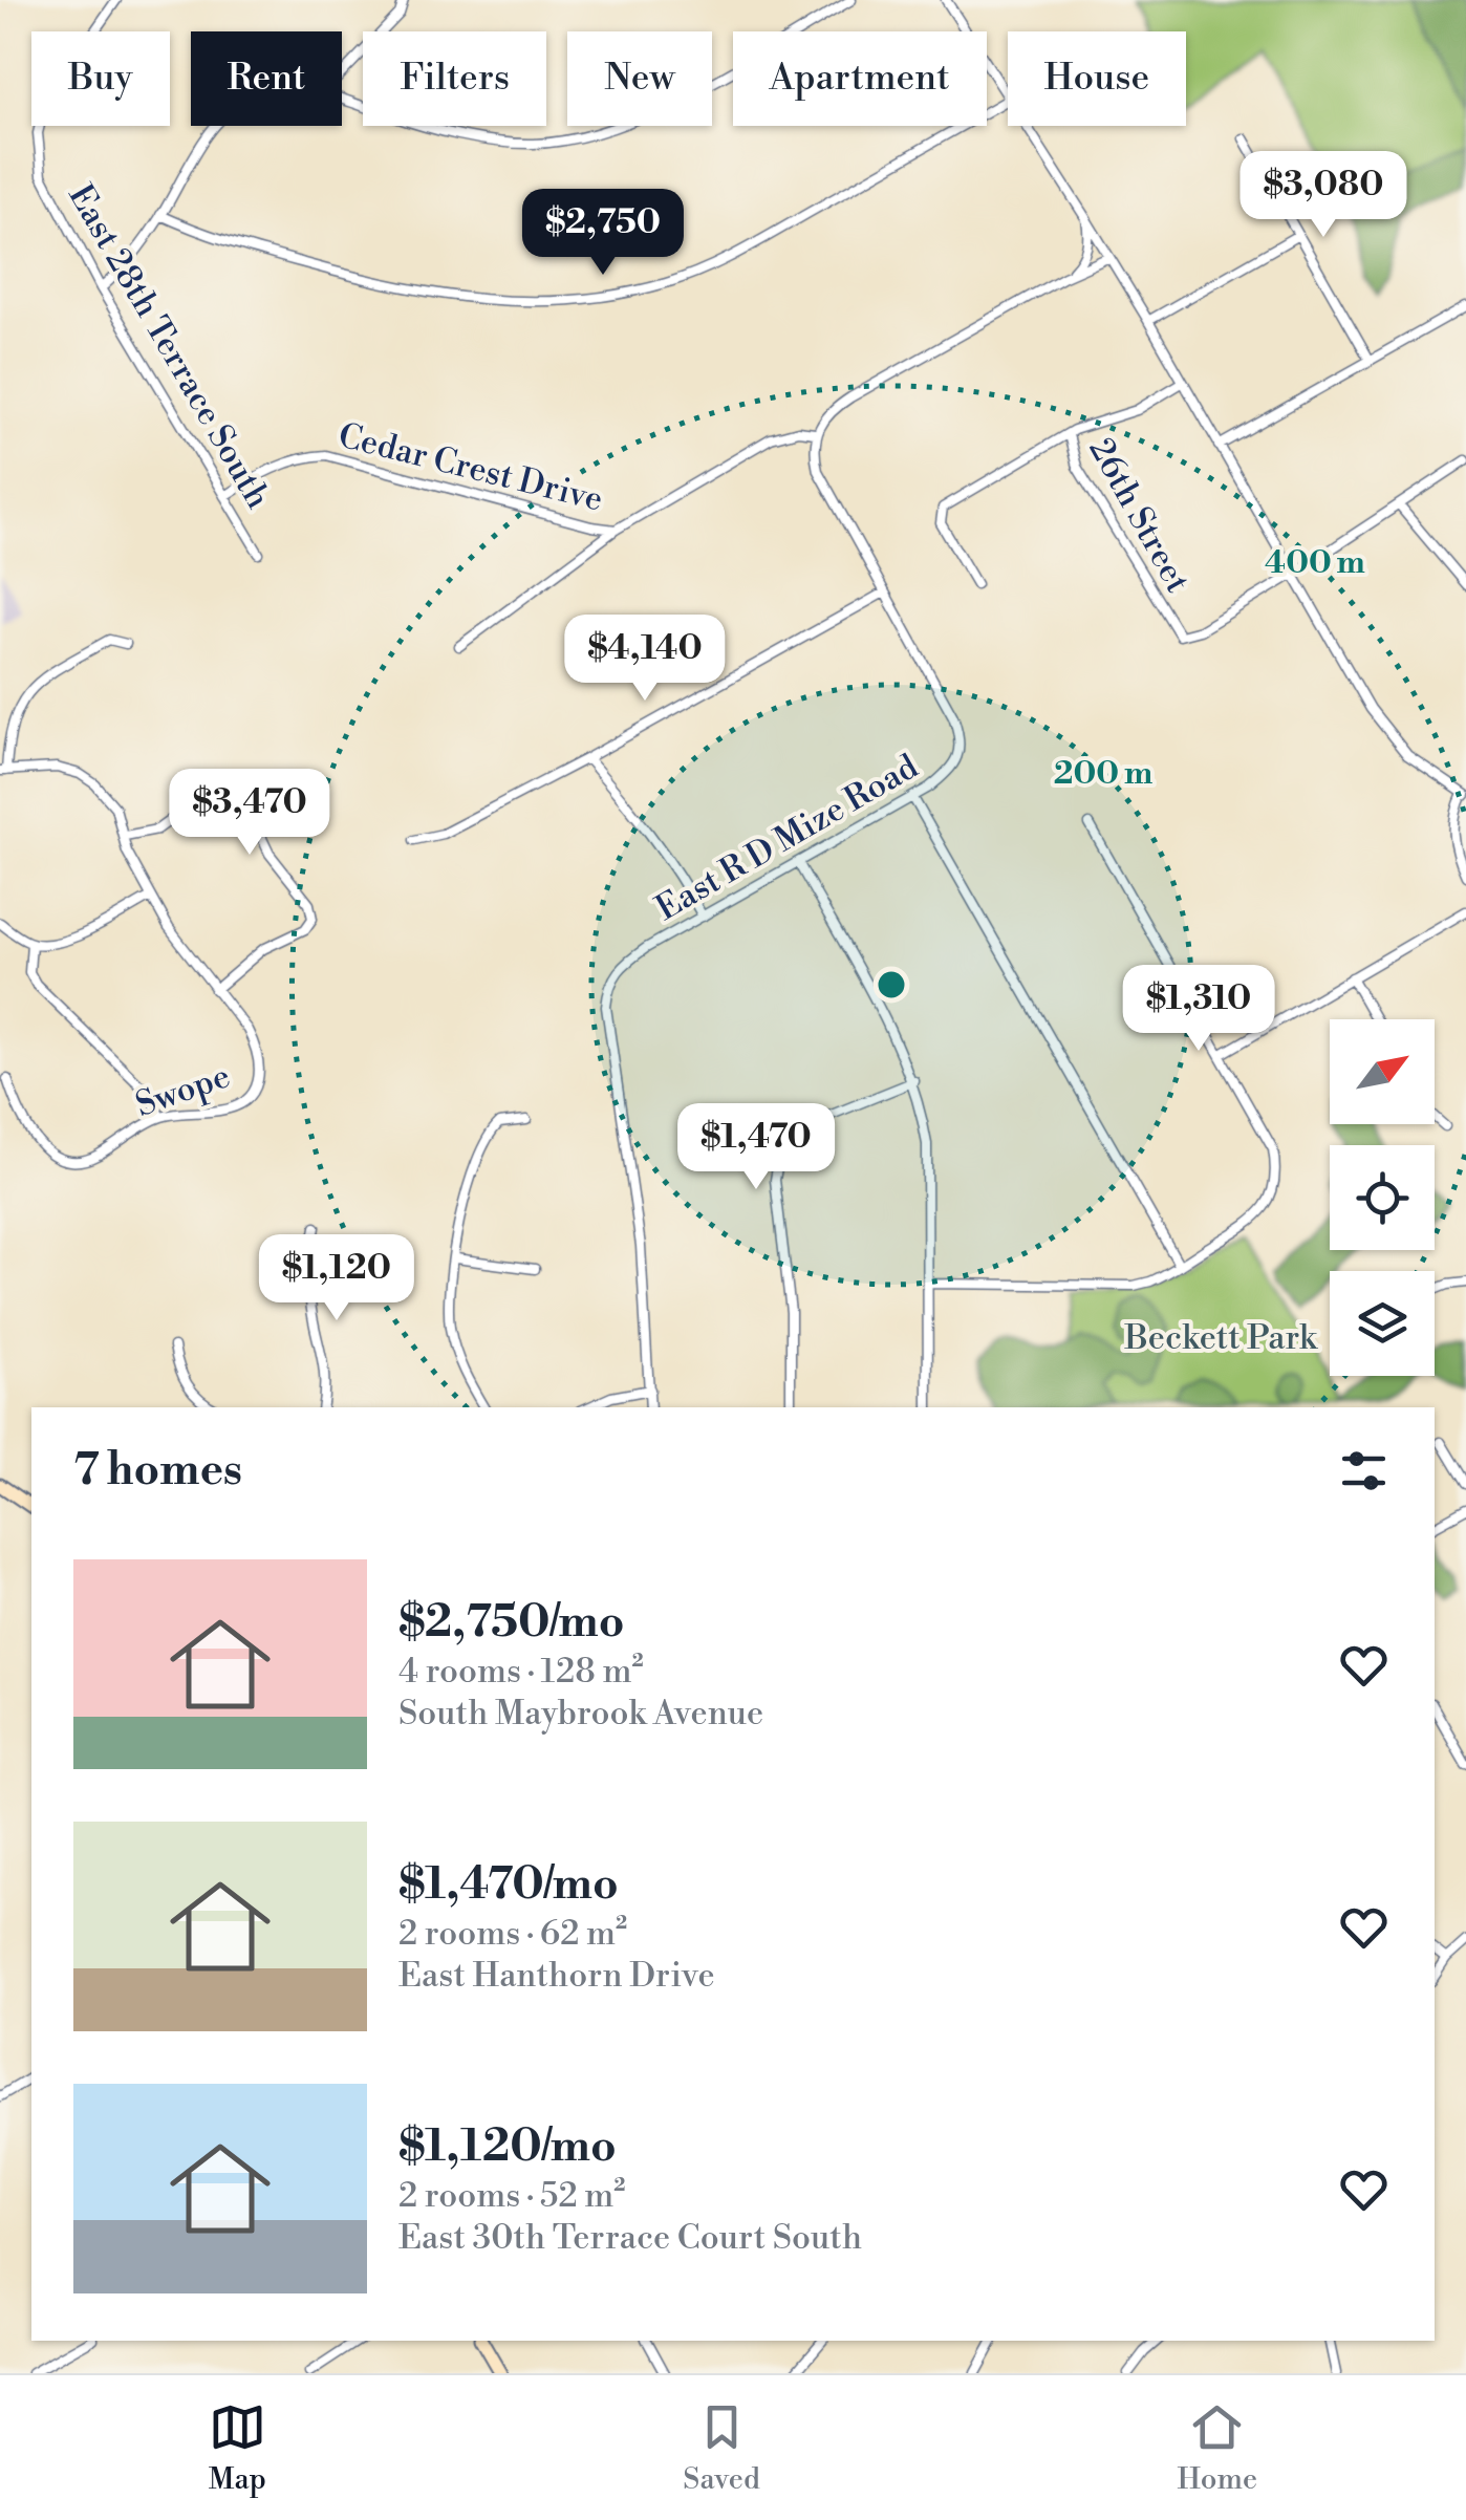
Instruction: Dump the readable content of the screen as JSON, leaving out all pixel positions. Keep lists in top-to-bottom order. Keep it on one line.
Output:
{"streets":{"street":["East 28th Terrace South","Cedar Crest Drive","26th Street","East R D Mize Road","Swope"]},"crossings":[["East 28th Terrace South","Cedar Crest Drive"],["Cedar Crest Drive","East R D Mize Road"]],"parks":["Beckett Park"],"north":"top right","page":{"chip":["Buy","Rent","Filters","New","Apartment","House"],"price":["$3,080","$2,750","$4,140","$3,470","$1,310","$1,470","$1,120"],"heading":"7 homes","list":[{"name":"$2,750/mo","note":"4 rooms · 128 m² · South Maybrook Avenue"},{"name":"$1,470/mo","note":"2 rooms · 62 m² · East Hanthorn Drive"},{"name":"$1,120/mo","note":"2 rooms · 52 m² · East 30th Terrace Court South"}],"tabs":["Map","Saved","Home"]},"rings":["400 m","200 m"]}
